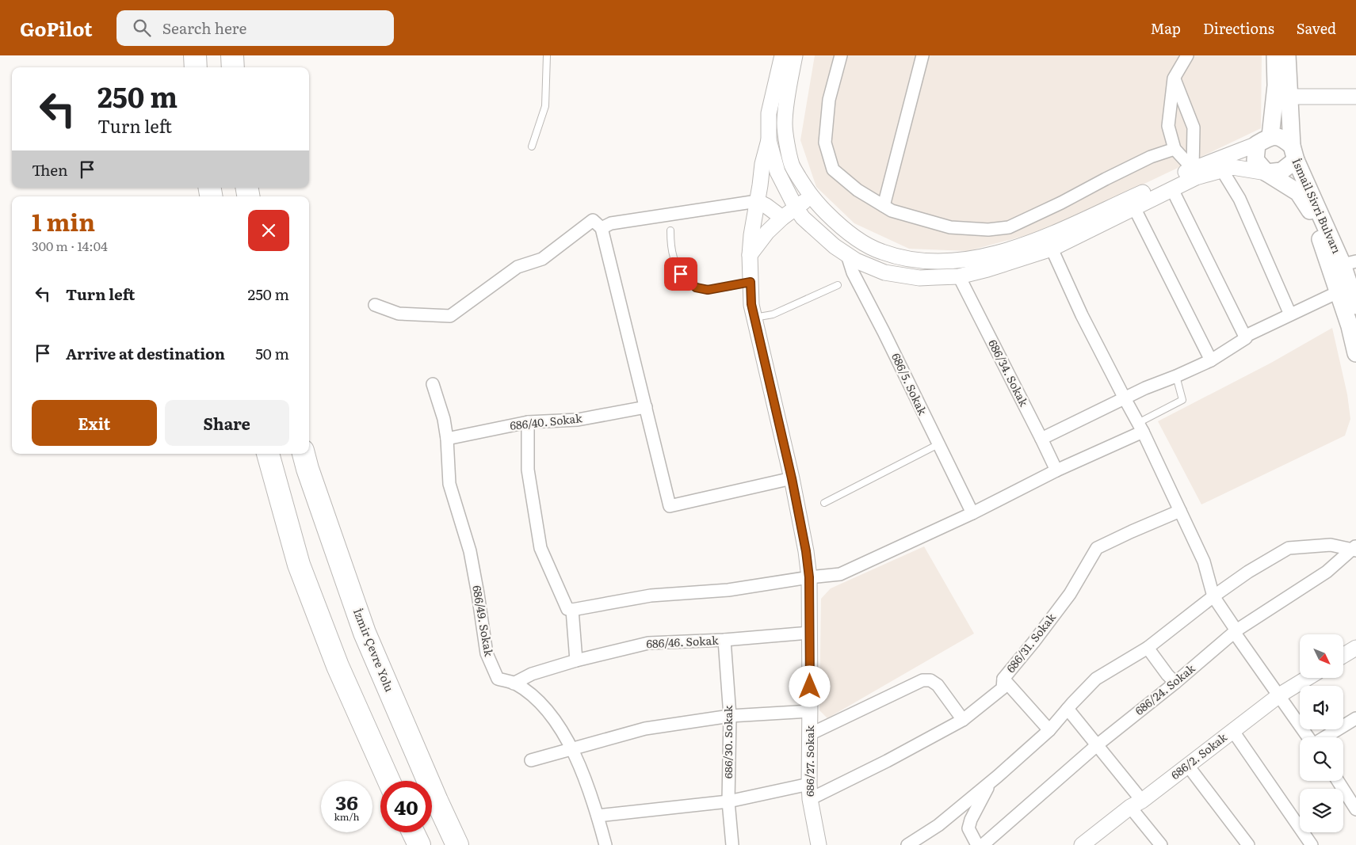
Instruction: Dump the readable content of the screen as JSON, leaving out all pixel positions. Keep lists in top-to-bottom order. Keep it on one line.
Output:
{"streets":{"highway":["İzmir Çevre Yolu"],"main road":["İsmail Sivri Bulvarı"],"street":["686/34. Sokak","686/5. Sokak","686/40. Sokak","686/49. Sokak","686/46. Sokak","686/31. Sokak","686/24. Sokak","686/30. Sokak","686/2. Sokak","686/27. Sokak"]},"crossings":[["686/40. Sokak","686/49. Sokak"],["686/49. Sokak","686/46. Sokak"],["686/46. Sokak","686/30. Sokak"],["686/46. Sokak","686/27. Sokak"],["686/31. Sokak","686/27. Sokak"]],"north":"bottom right","page":{"header":"GoPilot","search":"Search here","nav":["Map","Directions","Saved"],"turn":["250 m","Turn left"],"then":"Then","heading":["1 min","300 m · 14:04"],"list":[{"name":"Turn left","value":"250 m"},{"name":"Arrive at destination","value":"50 m"}],"buttons":["Exit","Share"],"speed":"36 km/h","limit":"40"}}
